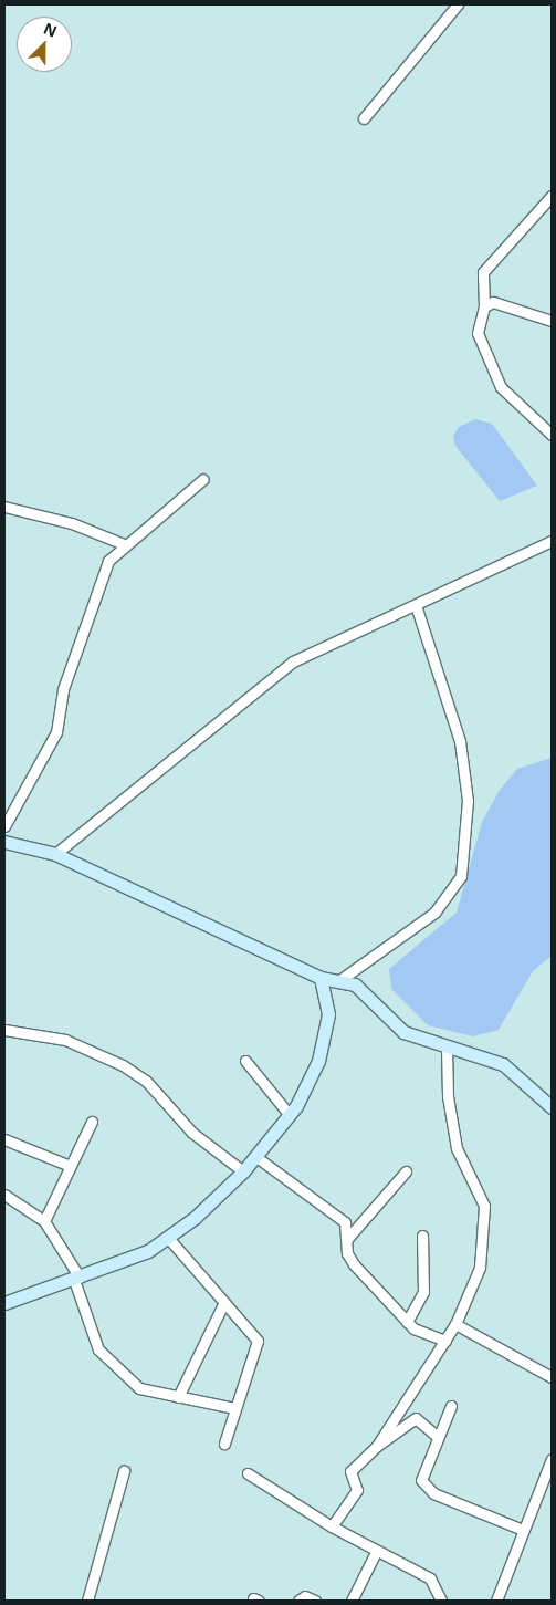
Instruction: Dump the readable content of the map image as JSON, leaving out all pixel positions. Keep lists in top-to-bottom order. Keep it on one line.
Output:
{"north":"top right"}
